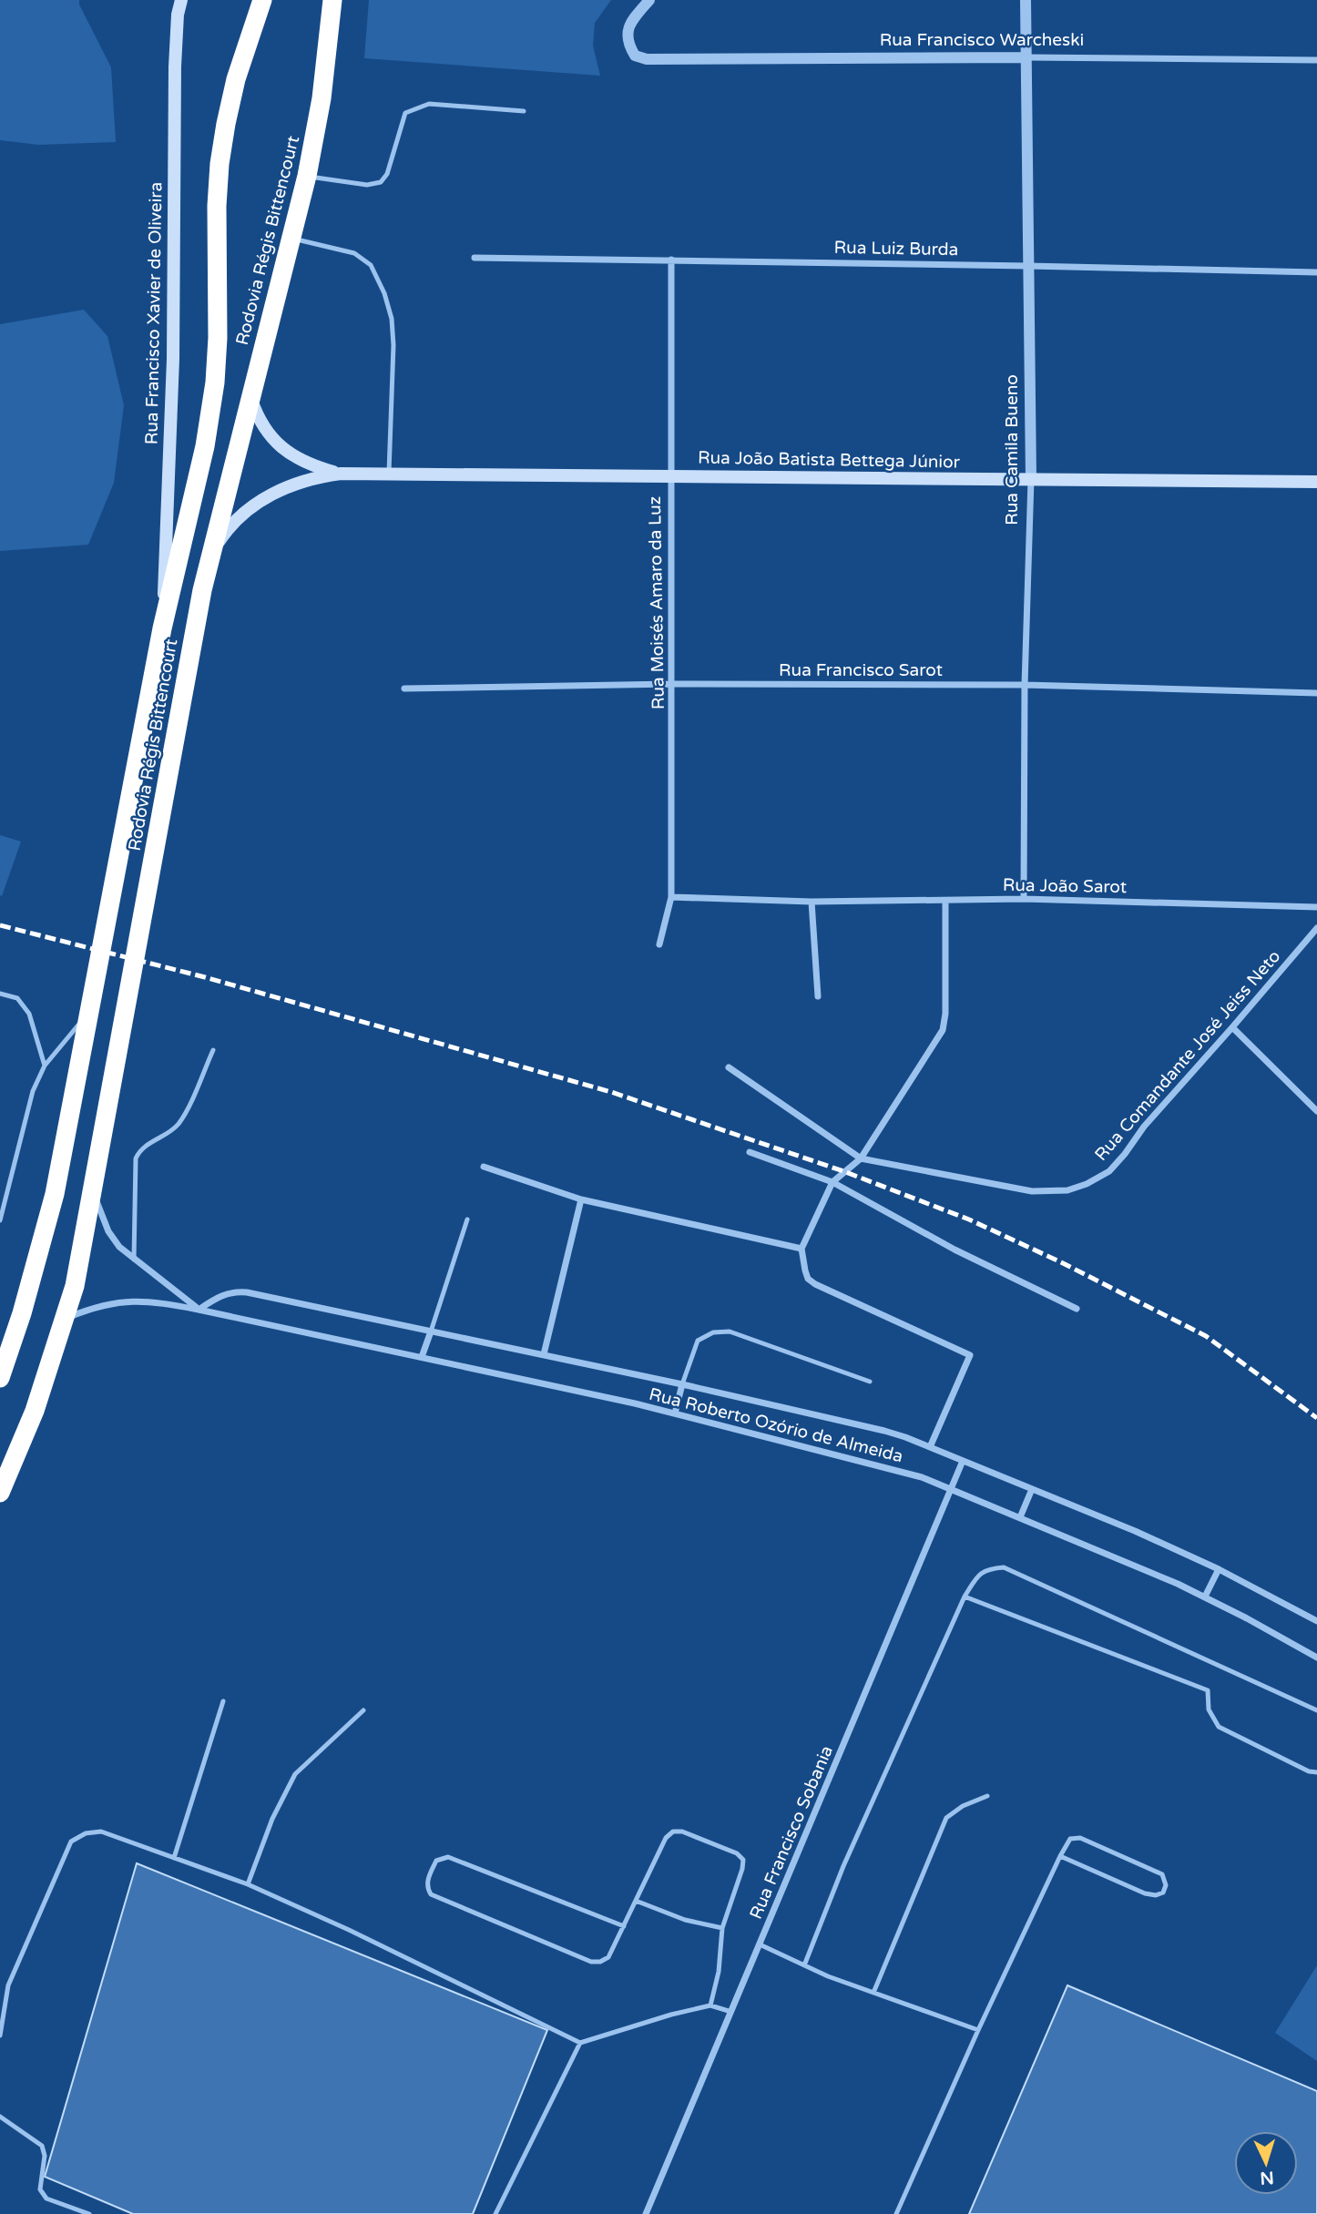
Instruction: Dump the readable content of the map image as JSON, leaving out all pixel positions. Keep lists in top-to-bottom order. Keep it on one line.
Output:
{"streets":{"highway":["Rodovia Régis Bittencourt"],"main road":["Rua Francisco Xavier de Oliveira","Rua João Batista Bettega Júnior"],"street":["Rua Francisco Warcheski","Rua Luiz Burda","Rua Camila Bueno","Rua Moisés Amaro da Luz","Rua Francisco Sarot","Rua João Sarot","Rua Comandante José Jeiss Neto","Rua Roberto Ozório de Almeida","Rua Francisco Sobania"]},"crossings":[["Rua Francisco Warcheski","Rua Camila Bueno"],["Rodovia Régis Bittencourt","Rua Francisco Xavier de Oliveira"],["Rodovia Régis Bittencourt","Rua João Batista Bettega Júnior"],["Rodovia Régis Bittencourt","Rua Roberto Ozório de Almeida"],["Rua Luiz Burda","Rua Camila Bueno"],["Rua Luiz Burda","Rua Moisés Amaro da Luz"],["Rua Camila Bueno","Rua João Batista Bettega Júnior"],["Rua Camila Bueno","Rua Francisco Sarot"],["Rua Camila Bueno","Rua João Sarot"],["Rua João Batista Bettega Júnior","Rua Moisés Amaro da Luz"],["Rua Moisés Amaro da Luz","Rua Francisco Sarot"],["Rua Moisés Amaro da Luz","Rua João Sarot"],["Rua Roberto Ozório de Almeida","Rua Francisco Sobania"]],"north":"bottom"}
